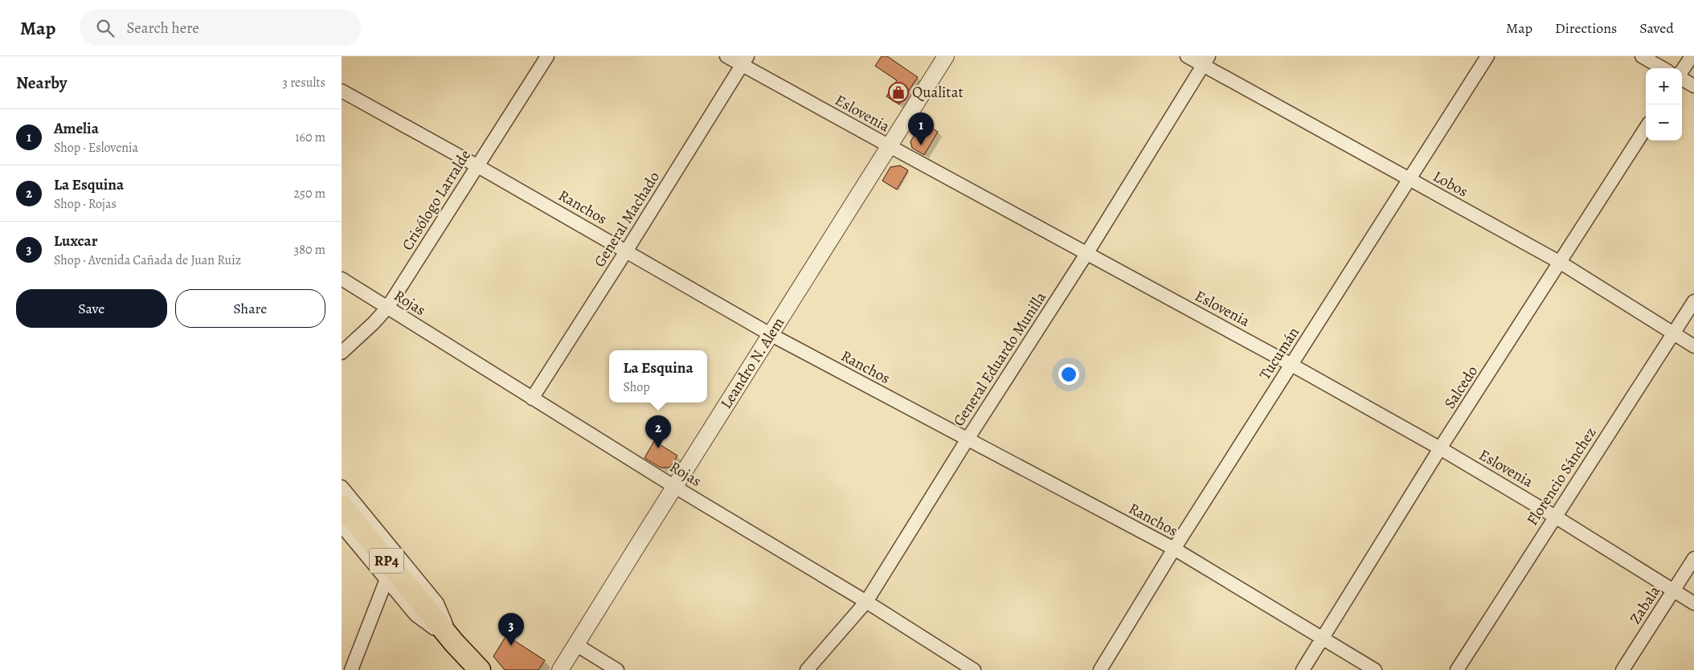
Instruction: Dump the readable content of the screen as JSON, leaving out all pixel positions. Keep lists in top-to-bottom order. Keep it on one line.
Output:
{"streets":{"main road":["RP4"],"street":["Eslovenia","Lobos","Crisólogo Larralde","Ranchos","General Machado","Rojas","Tucumán","General Eduardo Munilla","Leandro N. Alem","Salcedo","Florencio Sánchez","Zabala"]},"crossings":[["Eslovenia","General Machado"],["Eslovenia","Tucumán"],["Eslovenia","General Eduardo Munilla"],["Eslovenia","Leandro N. Alem"],["Eslovenia","Salcedo"],["Eslovenia","Florencio Sánchez"],["Eslovenia","Zabala"],["Lobos","Tucumán"],["Lobos","General Eduardo Munilla"],["Lobos","Salcedo"],["Lobos","Florencio Sánchez"],["Crisólogo Larralde","Ranchos"],["Crisólogo Larralde","Rojas"],["Ranchos","General Machado"],["Ranchos","Tucumán"],["Ranchos","General Eduardo Munilla"],["Ranchos","Leandro N. Alem"],["Ranchos","Salcedo"],["General Machado","Rojas"],["Rojas","General Eduardo Munilla"],["Rojas","Leandro N. Alem"]],"places":{"shop":["Qualitat"]},"page":{"header":"Map","search":"Search here","nav":["Map","Directions","Saved"],"heading":["Nearby","3 results"],"map_buttons":["+","−"],"list":[{"mark":"1","name":"Amelia","note":"Shop · Eslovenia","value":"160 m"},{"mark":"2","name":"La Esquina","note":"Shop · Rojas","value":"250 m"},{"mark":"3","name":"Luxcar","note":"Shop · Avenida Cañada de Juan Ruiz","value":"380 m"}],"pins":["1","2","3"],"buttons":["Save","Share"],"popup":["La Esquina","Shop"]}}
